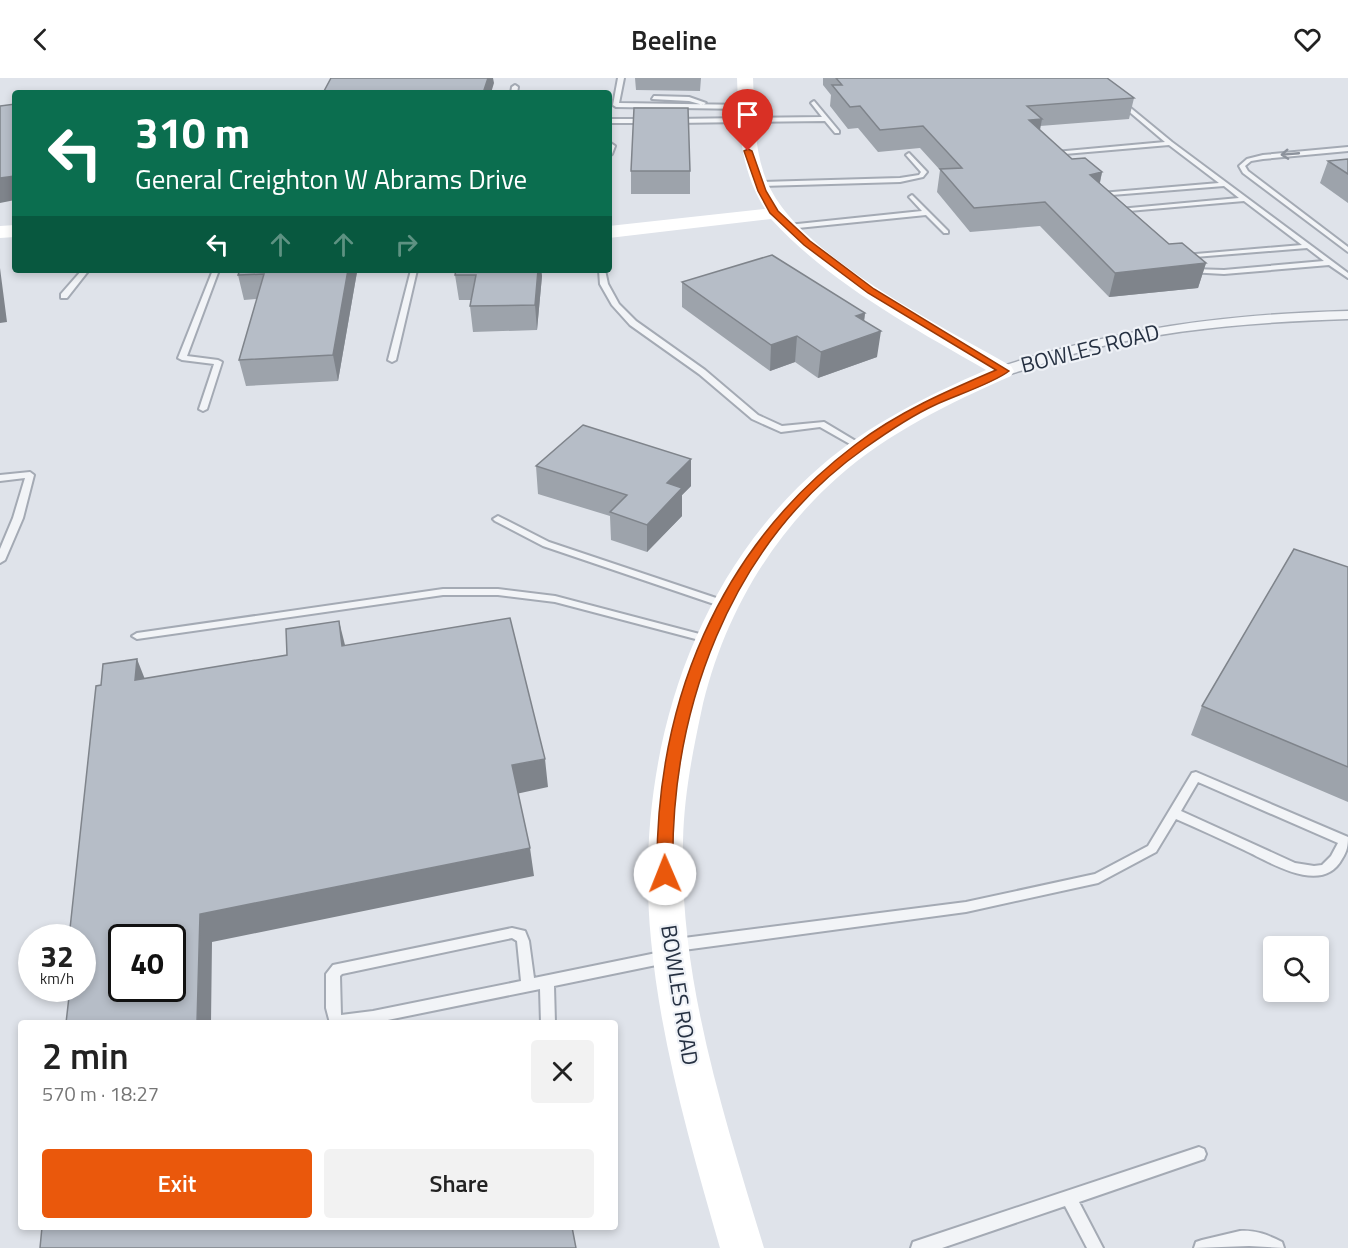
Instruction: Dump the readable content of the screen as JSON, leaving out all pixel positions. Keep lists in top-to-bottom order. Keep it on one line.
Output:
{"streets":{"street":["BOWLES ROAD"]},"page":{"header":"Beeline","turn":["310 m","General Creighton W Abrams Drive"],"speed":"32 km/h","limit":"40","heading":["2 min","570 m · 18:27"],"buttons":["Exit","Share"]}}
